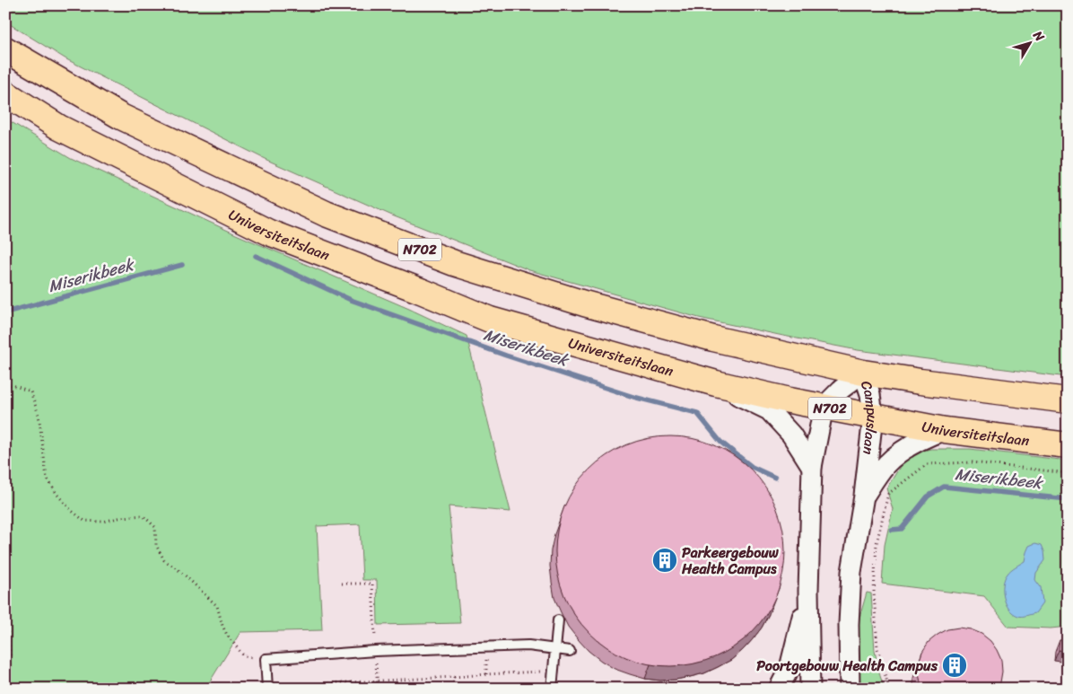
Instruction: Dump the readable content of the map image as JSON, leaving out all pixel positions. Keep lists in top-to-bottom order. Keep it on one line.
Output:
{"streets":{"highway":["Universiteitslaan","N702"],"street":["Campuslaan"]},"crossings":[["Universiteitslaan","Campuslaan"],["N702","Campuslaan"]],"water":["Miserikbeek"],"places":{"building":["Parkeergebouw Health Campus","Poortgebouw Health Campus"]},"north":"top right"}
